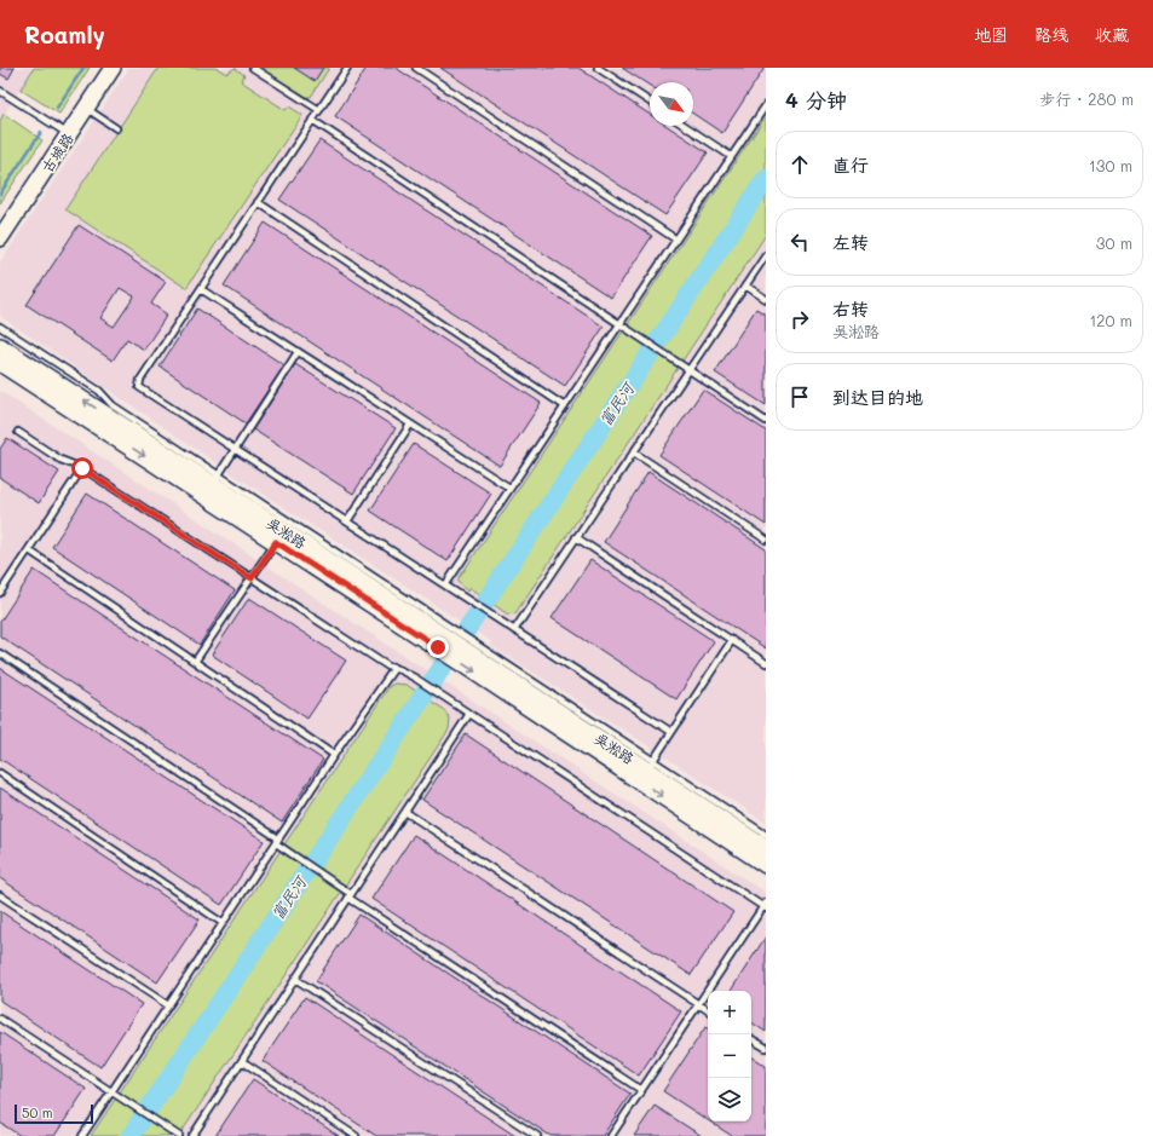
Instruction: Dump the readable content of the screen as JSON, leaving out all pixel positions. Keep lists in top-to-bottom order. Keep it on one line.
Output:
{"streets":{"main road":["古城路","吴淞路"]},"water":["富民河"],"scale_bar":"50 m","north":"bottom right","page":{"header":"Roamly","nav":["地图","路线","收藏"],"heading":["4 分钟","步行 · 280 m"],"list":[["直行","130 m"],["左转","30 m"],["右转","吴淞路","120 m"],"到达目的地"],"map_buttons":["+","−"],"scale":"50 m"}}
